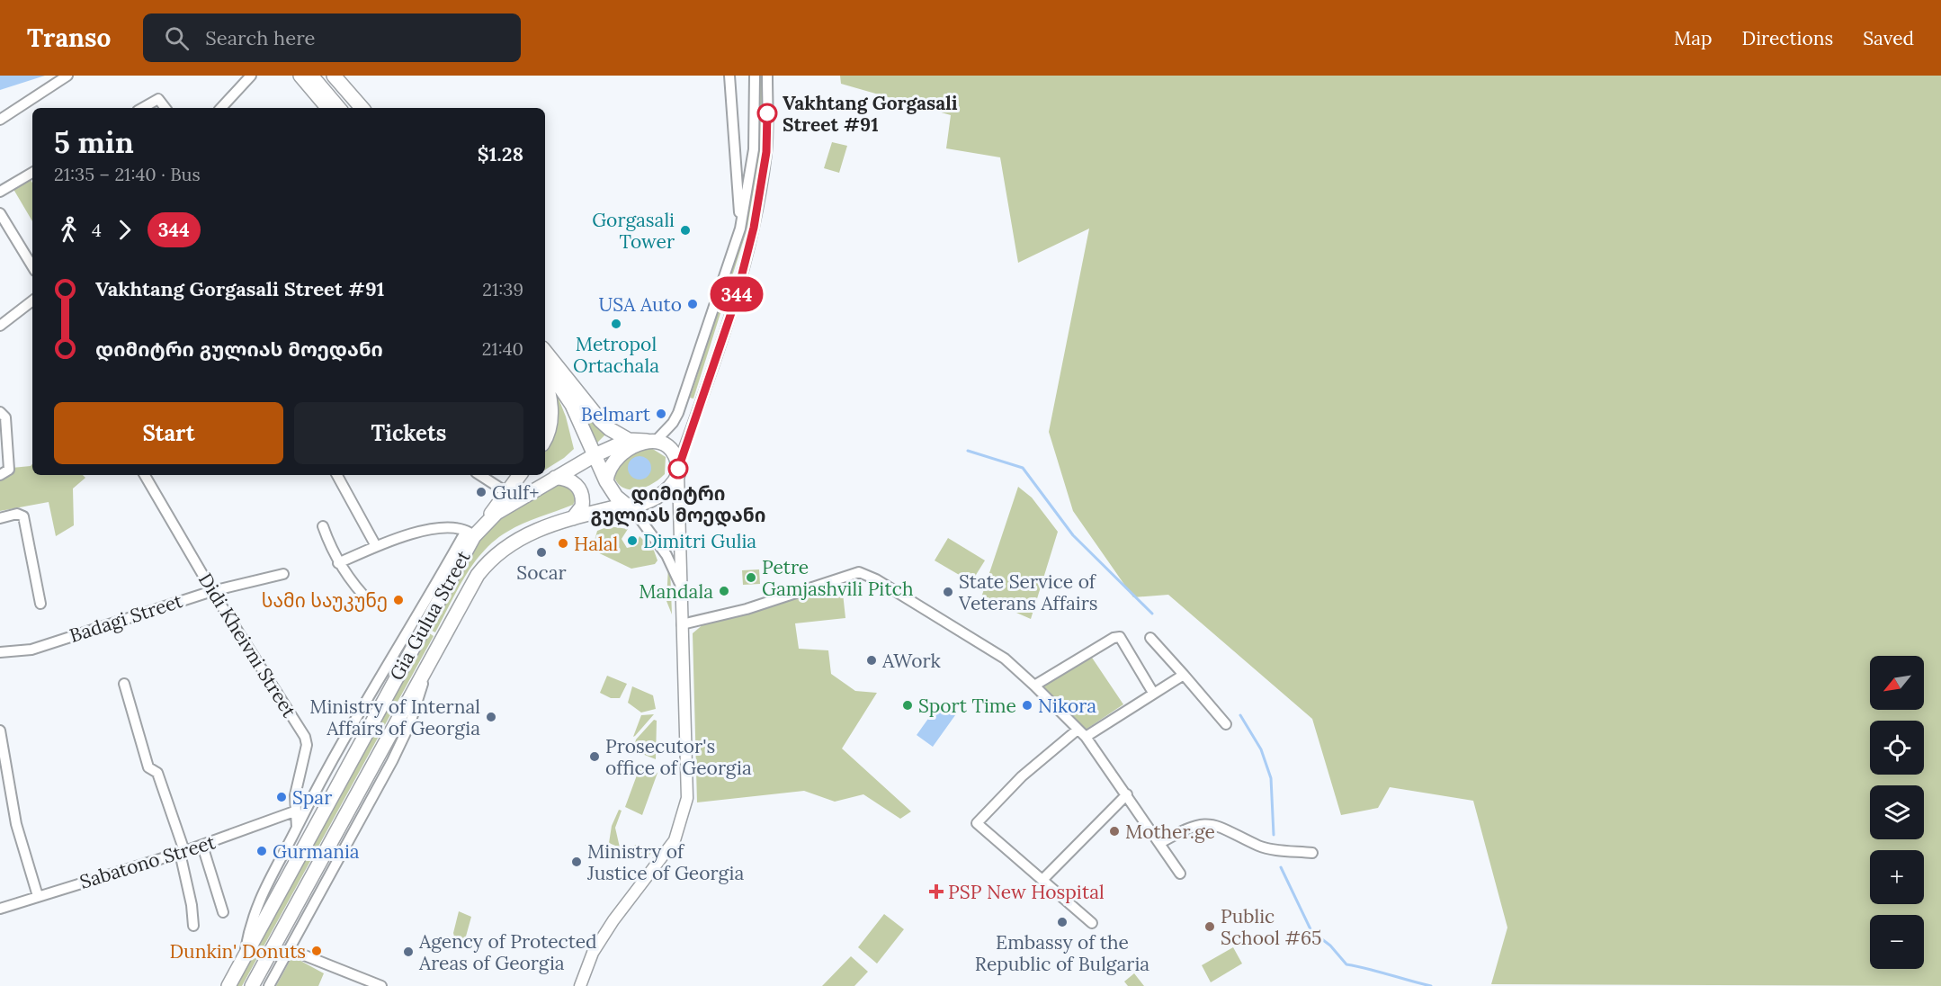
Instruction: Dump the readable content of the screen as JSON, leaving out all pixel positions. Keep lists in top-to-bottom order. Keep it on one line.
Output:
{"streets":{"highway":["Gia Gulua Street"],"street":["Badagi Street","Didi Kheivni Street","Sabatono Street"]},"crossings":[["Gia Gulua Street","Didi Kheivni Street"],["Badagi Street","Didi Kheivni Street"],["Didi Kheivni Street","Sabatono Street"]],"places":{"other":["Vakhtang Gorgasali Street #91","Gorgasali Tower","USA Auto","Metropol Ortachala","Belmart","დიმიტრი გულიას მოედანი","Gulf+","Dimitri Gulia","Halal","Socar","Petre Gamjashvili Pitch","Mandala","State Service of Veterans Affairs","სამი საუკუნე","AWork","Sport Time","Nikora","Ministry of Internal Affairs of Georgia","Prosecutor's office of Georgia","Spar","Mother.ge","Gurmania","Ministry of Justice of Georgia","Embassy of the Republic of Bulgaria","Public School #65","Dunkin' Donuts","Agency of Protected Areas of Georgia"],"health":["PSP New Hospital"]},"lines":["bus line 344"],"north":"bottom left","page":{"header":"Transo","search":"Search here","nav":["Map","Directions","Saved"],"on_map":"344","heading":["5 min","21:35 – 21:40 · Bus","$1.28"],"legs":["4","344"],"list":[{"name":"Vakhtang Gorgasali Street #91","value":"21:39"},{"name":"დიმიტრი გულიას მოედანი","value":"21:40"}],"buttons":["Start","Tickets"],"map_buttons":["+","−"]}}
